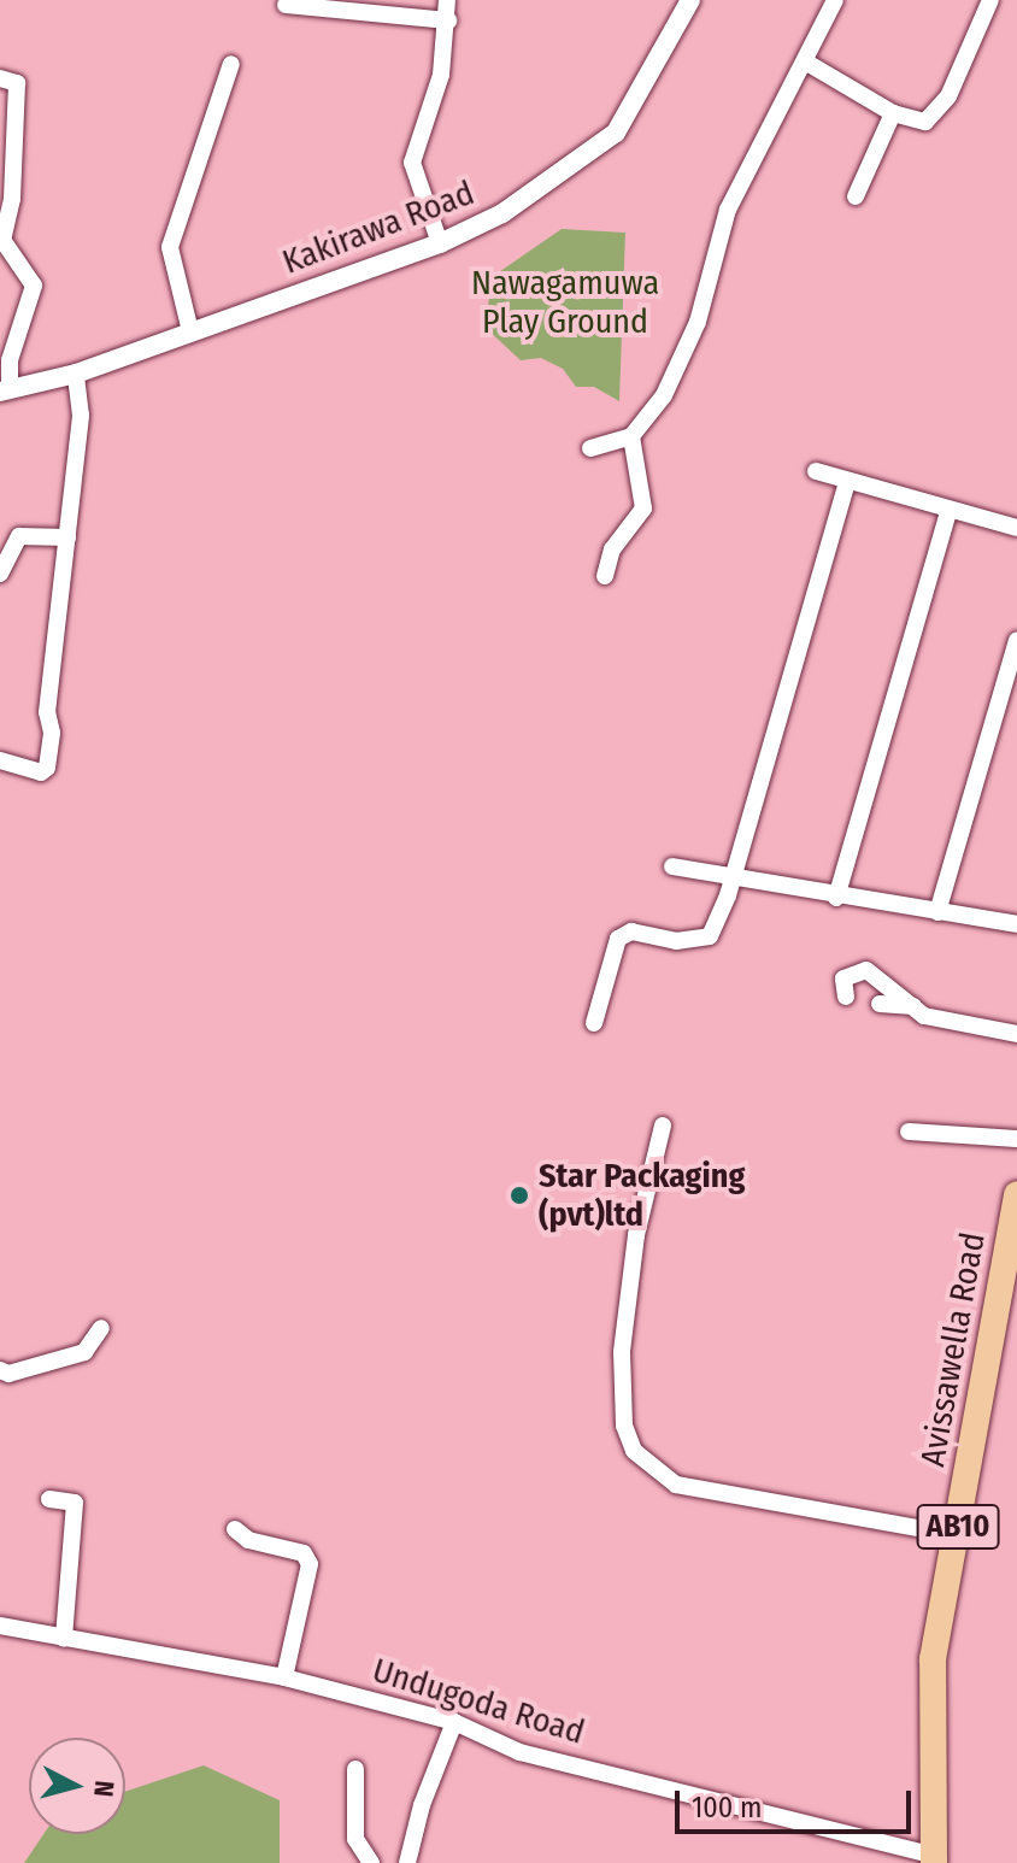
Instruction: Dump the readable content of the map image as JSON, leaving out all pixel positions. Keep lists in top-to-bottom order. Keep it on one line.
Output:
{"streets":{"main road":["Avissawella Road","AB10"],"street":["Kakirawa Road","Undugoda Road"]},"crossings":[["Avissawella Road","Undugoda Road"]],"parks":["Nawagamuwa Play Ground"],"places":["Star Packaging (pvt)ltd"],"scale_bar":"100 m","north":"right"}
